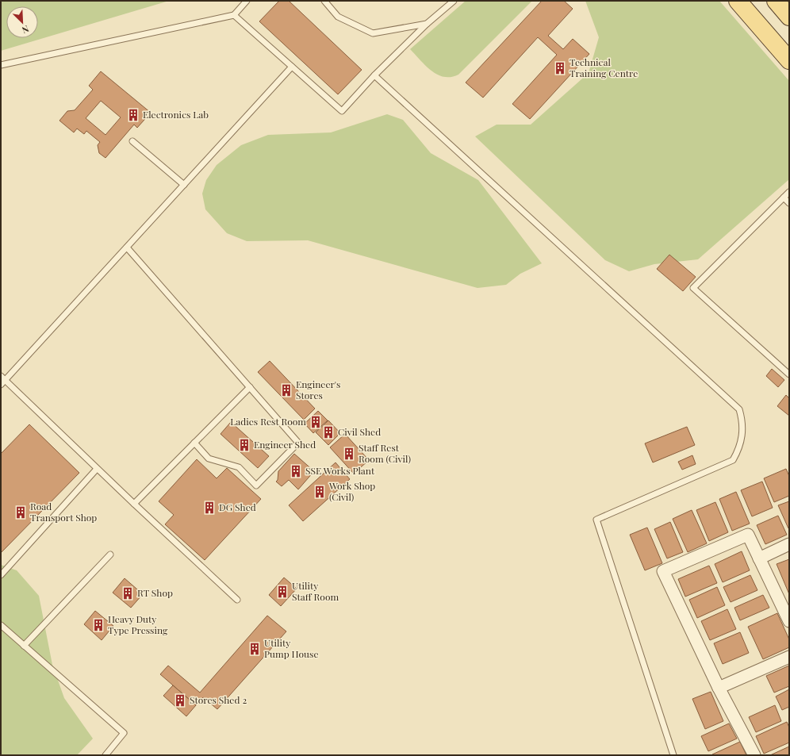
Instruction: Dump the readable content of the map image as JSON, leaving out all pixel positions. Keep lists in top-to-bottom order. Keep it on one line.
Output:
{"places":{"building":["Technical Training Centre","Electronics Lab","Engineer's Stores","Ladies Rest Room","Civil Shed","Engineer Shed","Staff Rest Room (Civil)","SSE Works Plant","Work Shop (Civil)","DG Shed","Road Transport Shop","Utility Staff Room","RT Shop","Heavy Duty Type Pressing","Utility Pump House","Stores Shed 2"]},"north":"bottom right"}
